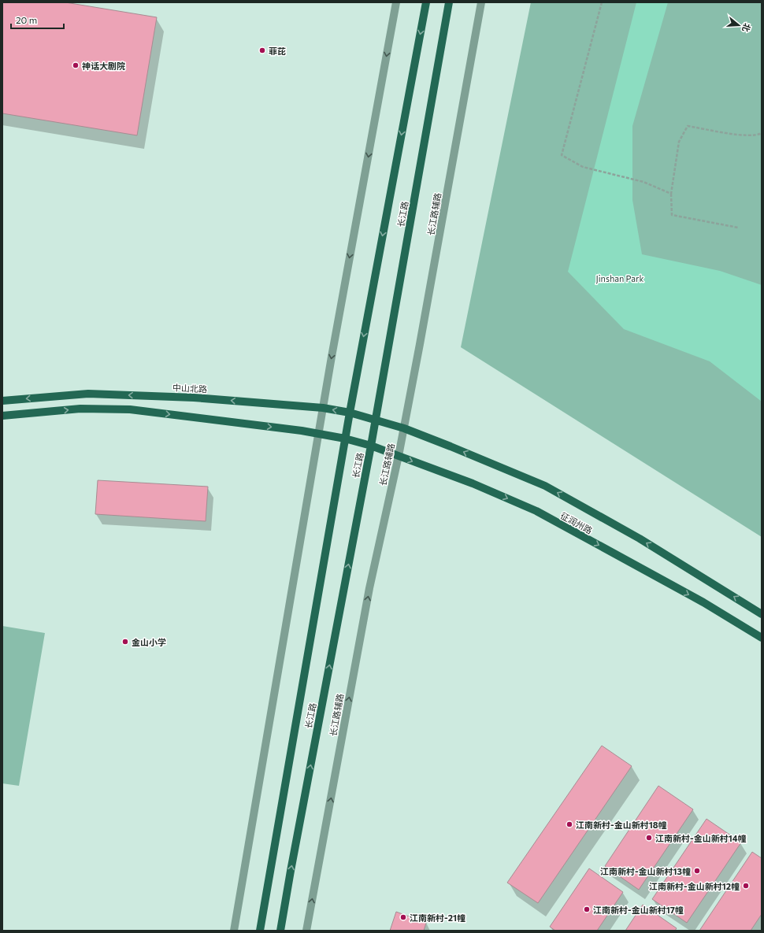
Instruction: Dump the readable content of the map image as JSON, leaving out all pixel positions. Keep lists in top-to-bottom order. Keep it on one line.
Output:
{"streets":{"main road":["长江路","中山北路","征润州路"],"street":["长江路辅路"]},"crossings":[["长江路","中山北路"],["长江路","征润州路"],["长江路辅路","征润州路"],["中山北路","征润州路"]],"one_way":["长江路辅路"],"parks":["Jinshan Park"],"places":["菲芘","神话大剧院","金山小学","江南新村-金山新村18幢","江南新村-金山新村14幢","江南新村-金山新村13幢","江南新村-金山新村12幢","江南新村-金山新村17幢","江南新村-21幢"],"scale_bar":"20 m","north":"right"}
